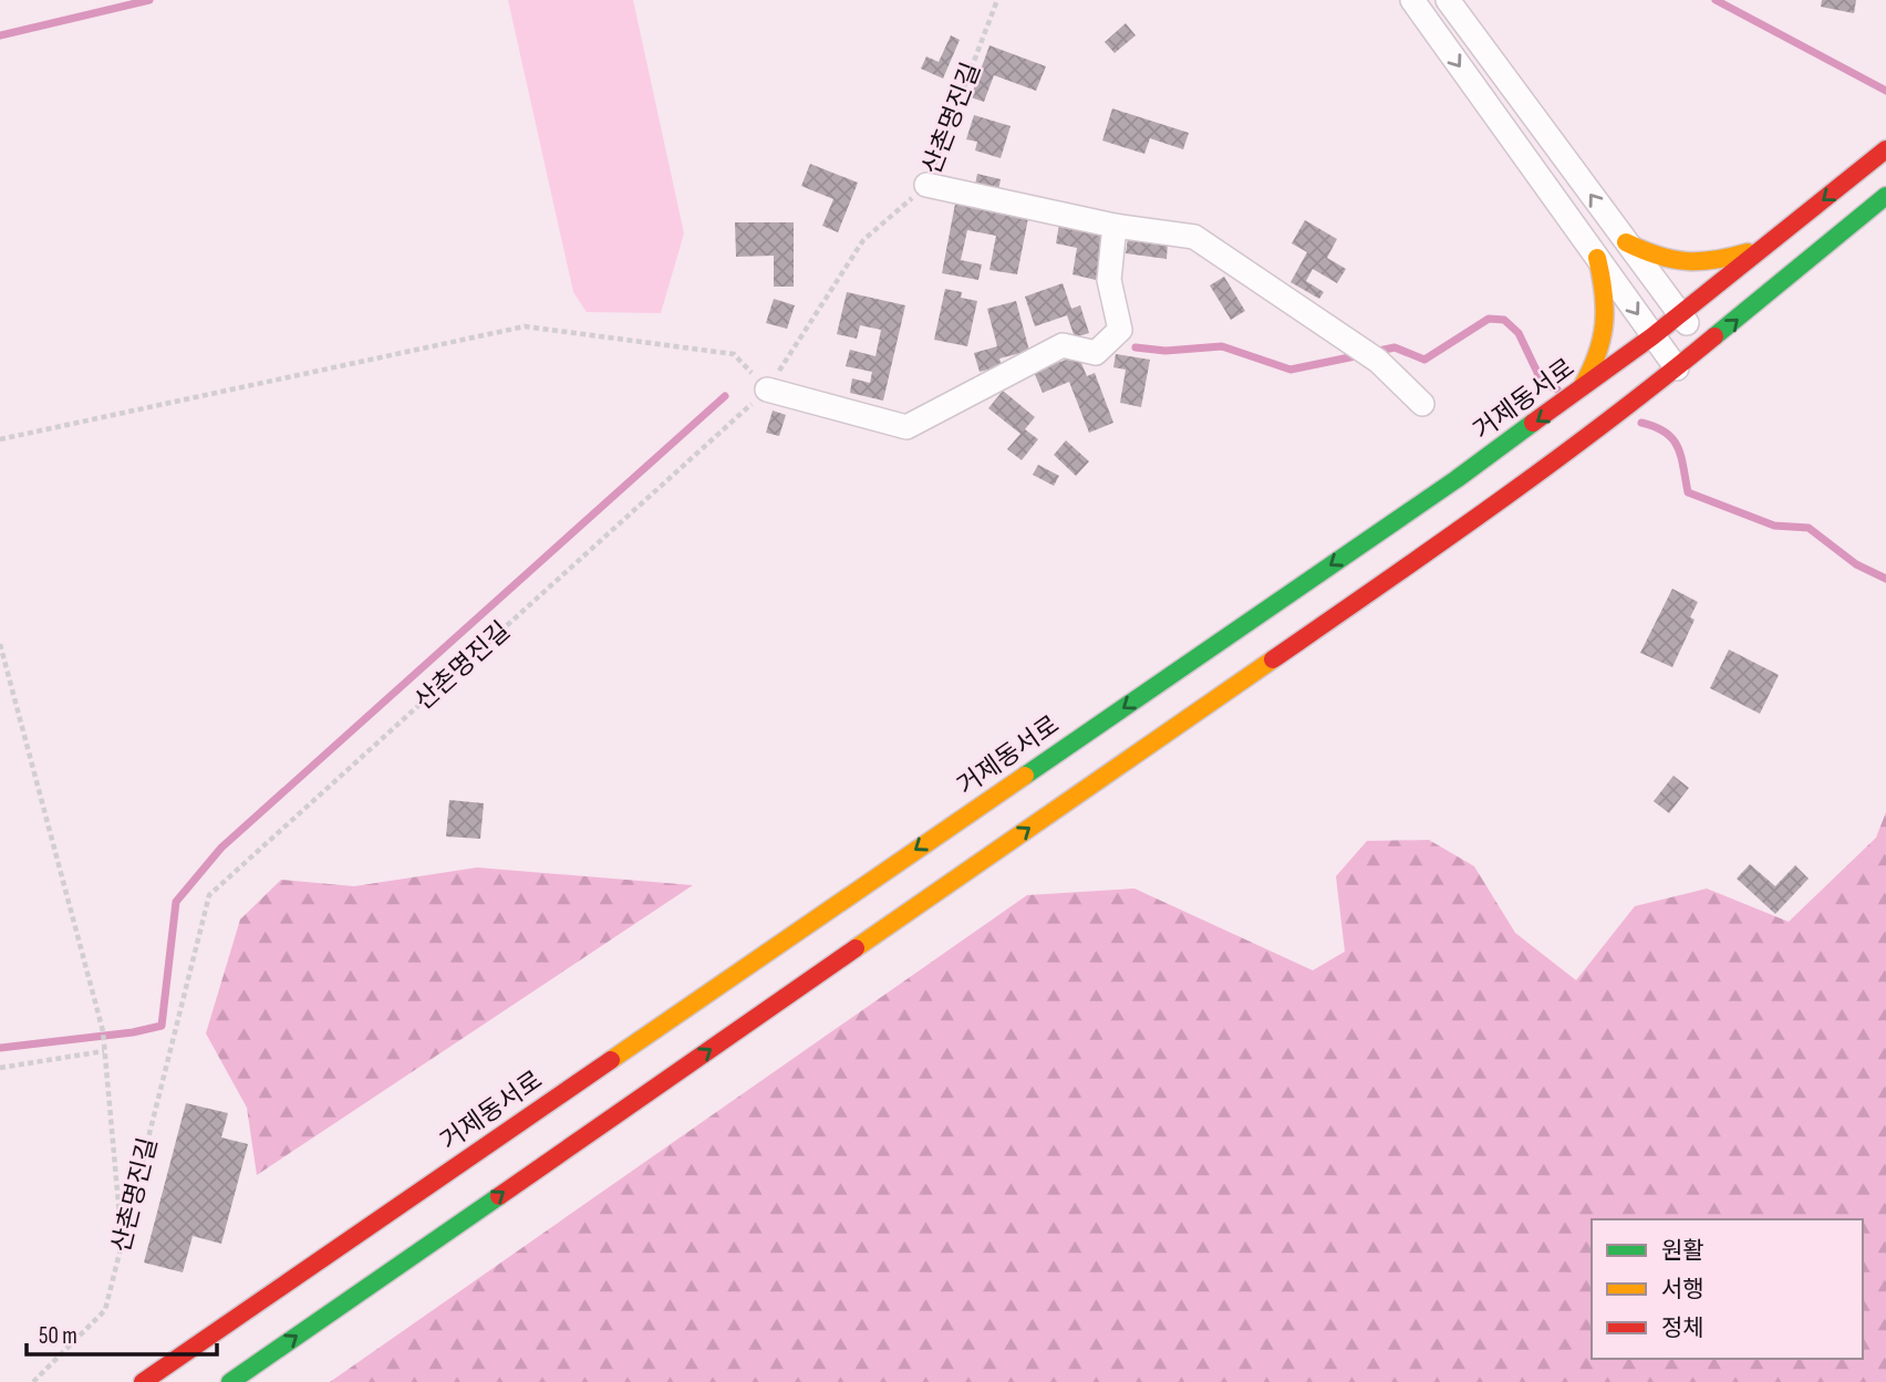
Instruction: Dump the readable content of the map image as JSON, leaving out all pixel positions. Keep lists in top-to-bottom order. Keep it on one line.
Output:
{"streets":{"main road":["거제동서로"],"path":["산촌명진길"]},"legend":["원활","서행","정체"],"scale_bar":"50 m"}
